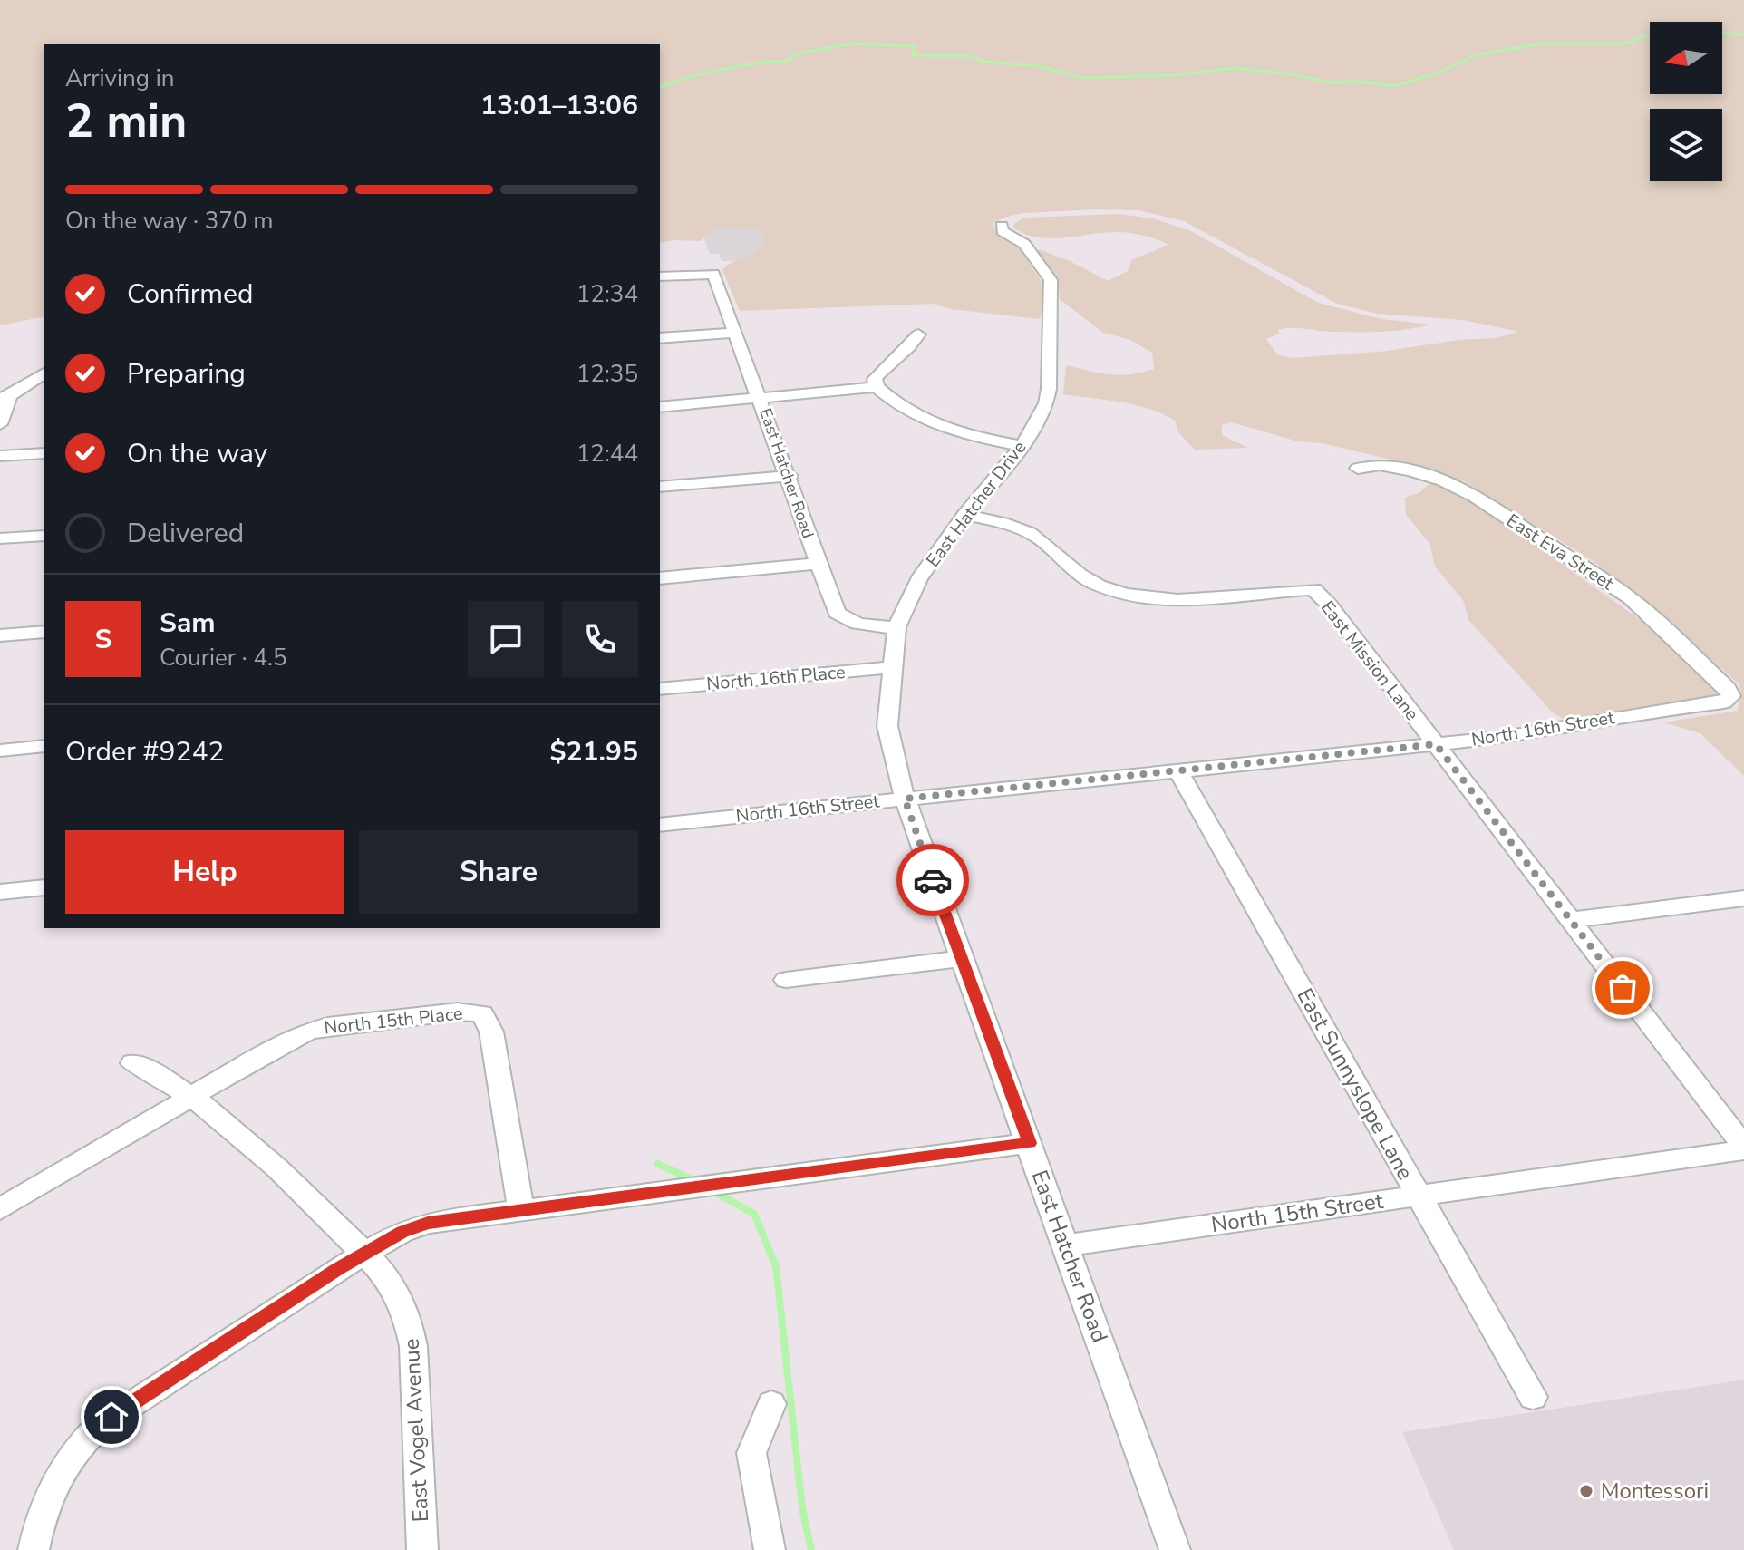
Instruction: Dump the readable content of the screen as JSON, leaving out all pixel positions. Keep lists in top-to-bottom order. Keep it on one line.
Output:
{"streets":{"street":["East Hatcher Road","East Hatcher Drive","East Eva Street","East Mission Lane","North 16th Place","North 16th Street","North 15th Place","East Sunnyslope Lane","North 15th Street","East Vogel Avenue"]},"crossings":[["East Hatcher Road","East Hatcher Drive"],["East Hatcher Road","North 16th Street"],["East Hatcher Road","North 15th Street"],["East Hatcher Drive","East Mission Lane"],["East Hatcher Drive","North 16th Place"],["East Hatcher Drive","North 16th Street"],["East Eva Street","North 16th Street"],["East Mission Lane","North 16th Street"],["East Mission Lane","North 15th Street"],["North 16th Street","East Sunnyslope Lane"],["North 15th Place","East Vogel Avenue"],["East Sunnyslope Lane","North 15th Street"]],"places":["Montessori"],"north":"left","page":{"heading":["2 min","Arriving in","13:01–13:06"],"panel":["Sam","Courier · 4.5","Order #9242","$21.95"],"bar":"On the way · 370 m","list":[["Confirmed","12:34"],["Preparing","12:35"],["On the way","12:44"],"Delivered"],"round":"S","buttons":["Help","Share"]}}
